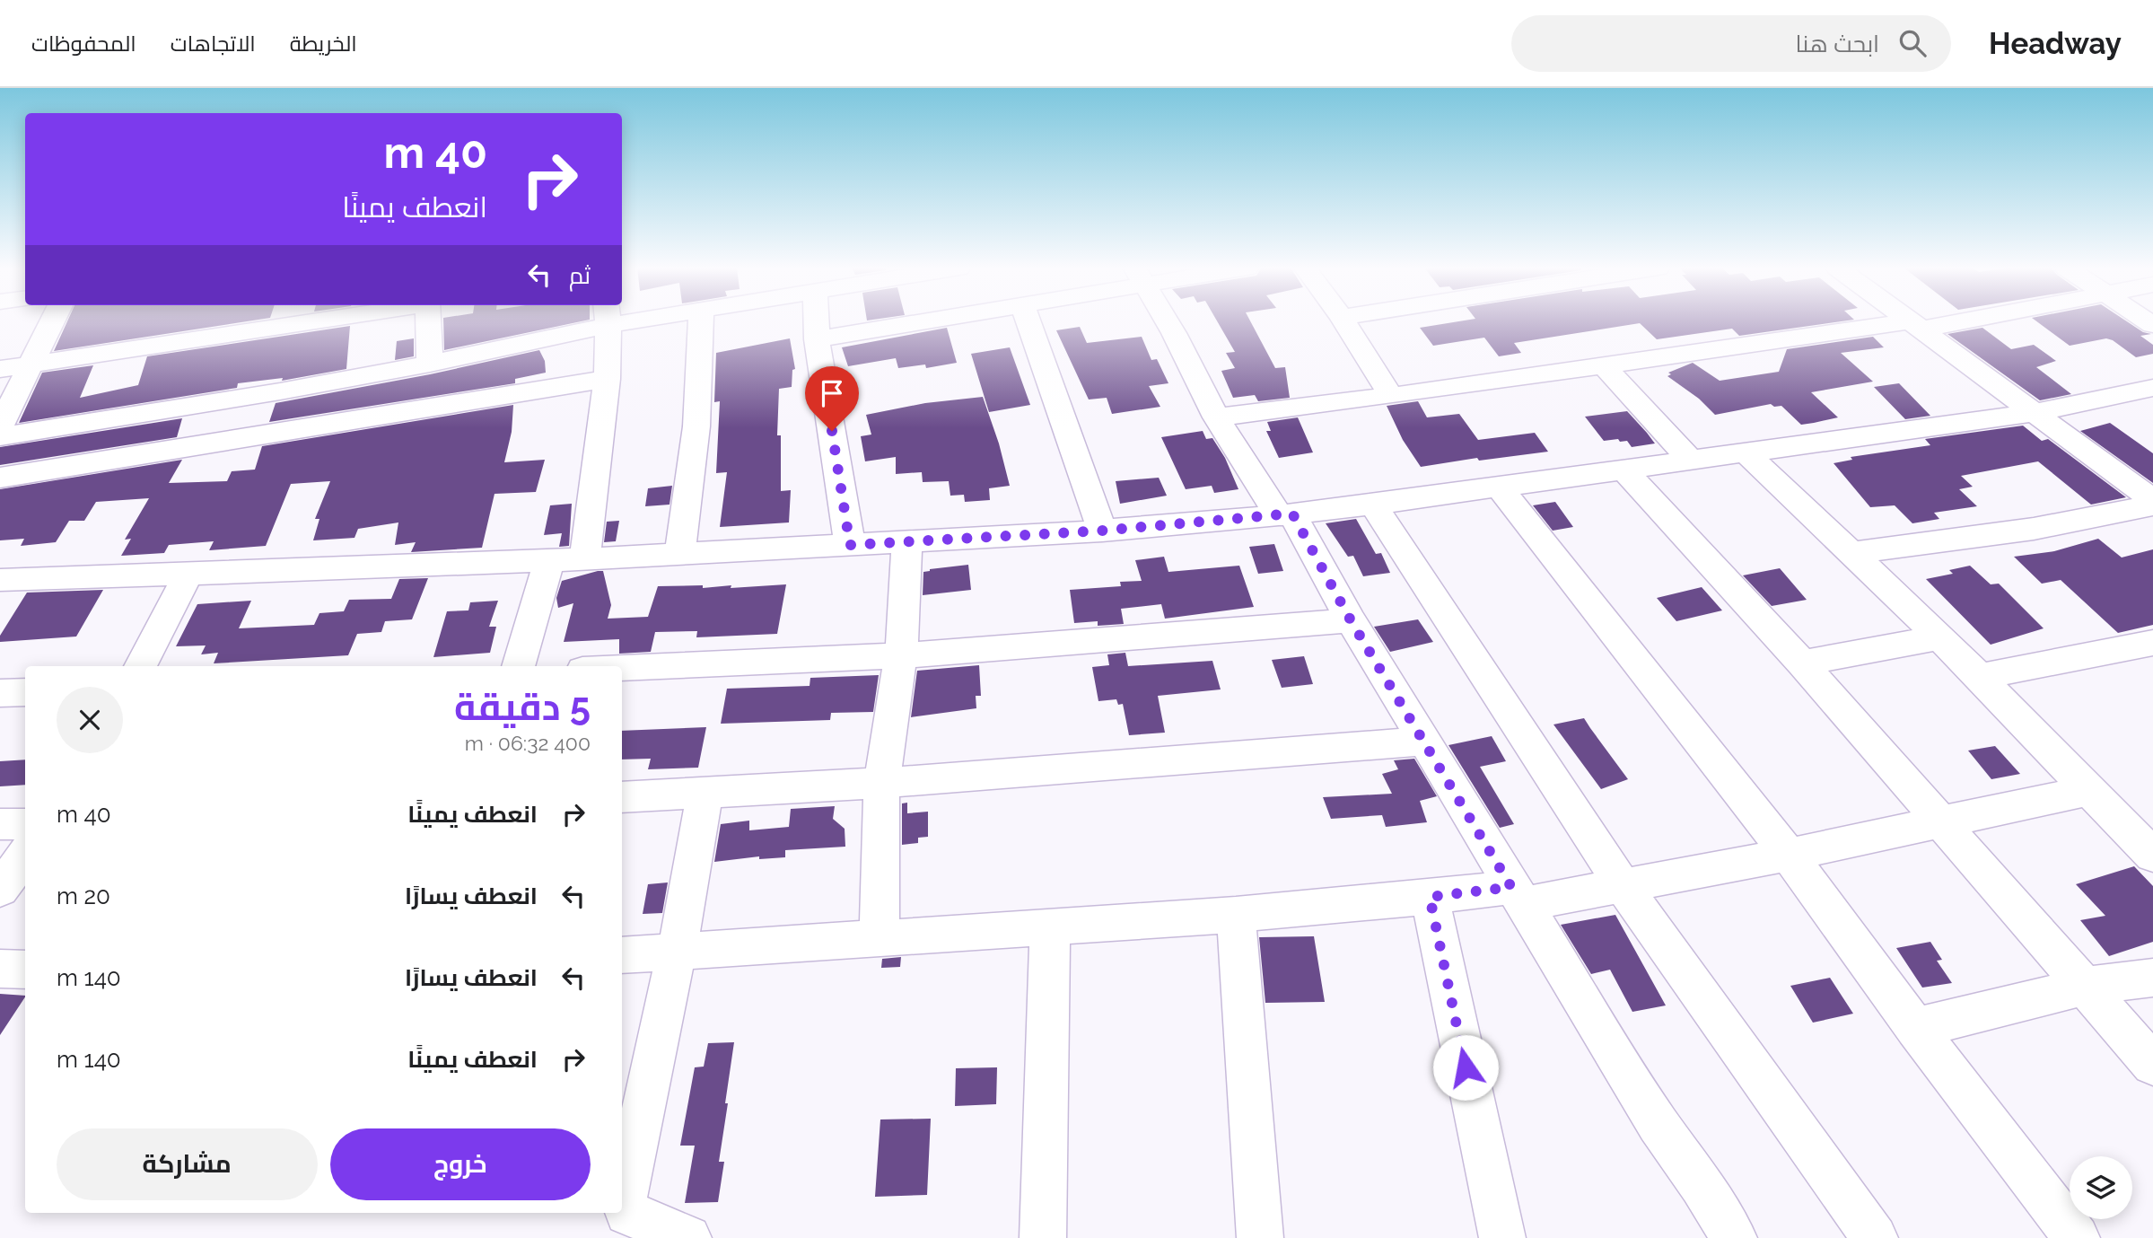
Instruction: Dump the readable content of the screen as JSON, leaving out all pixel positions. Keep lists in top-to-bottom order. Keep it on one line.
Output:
{"page":{"header":"Headway","search":"ابحث هنا","nav":["الخريطة","الاتجاهات","المحفوظات"],"turn":["40 m","انعطف يمينًا"],"then":"ثم","heading":["5 دقيقة","400 m · 06:32"],"list":[{"name":"انعطف يمينًا","value":"40 m"},{"name":"انعطف يسارًا","value":"20 m"},{"name":"انعطف يسارًا","value":"140 m"},{"name":"انعطف يمينًا","value":"140 m"}],"buttons":["خروج","مشاركة"]}}
